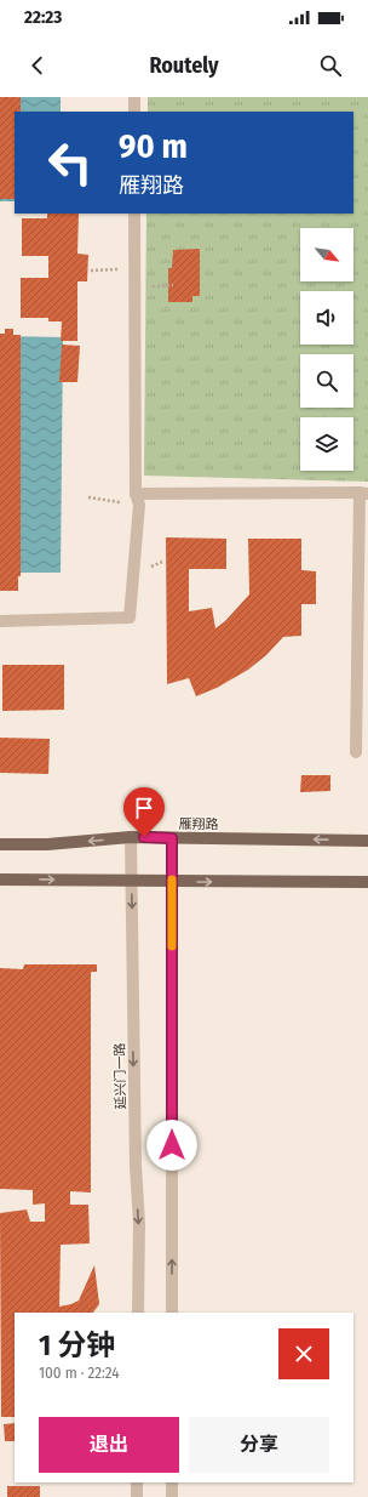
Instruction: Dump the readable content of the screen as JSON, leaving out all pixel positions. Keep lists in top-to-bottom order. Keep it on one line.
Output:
{"streets":{"main road":["雁翔路"],"street":["延兴门一路"]},"crossings":[["雁翔路","延兴门一路"]],"north":"bottom right","page":{"status":"22:23","header":"Routely","turn":["90 m","雁翔路"],"heading":["1 分钟","100 m · 22:24"],"buttons":["退出","分享"]}}
